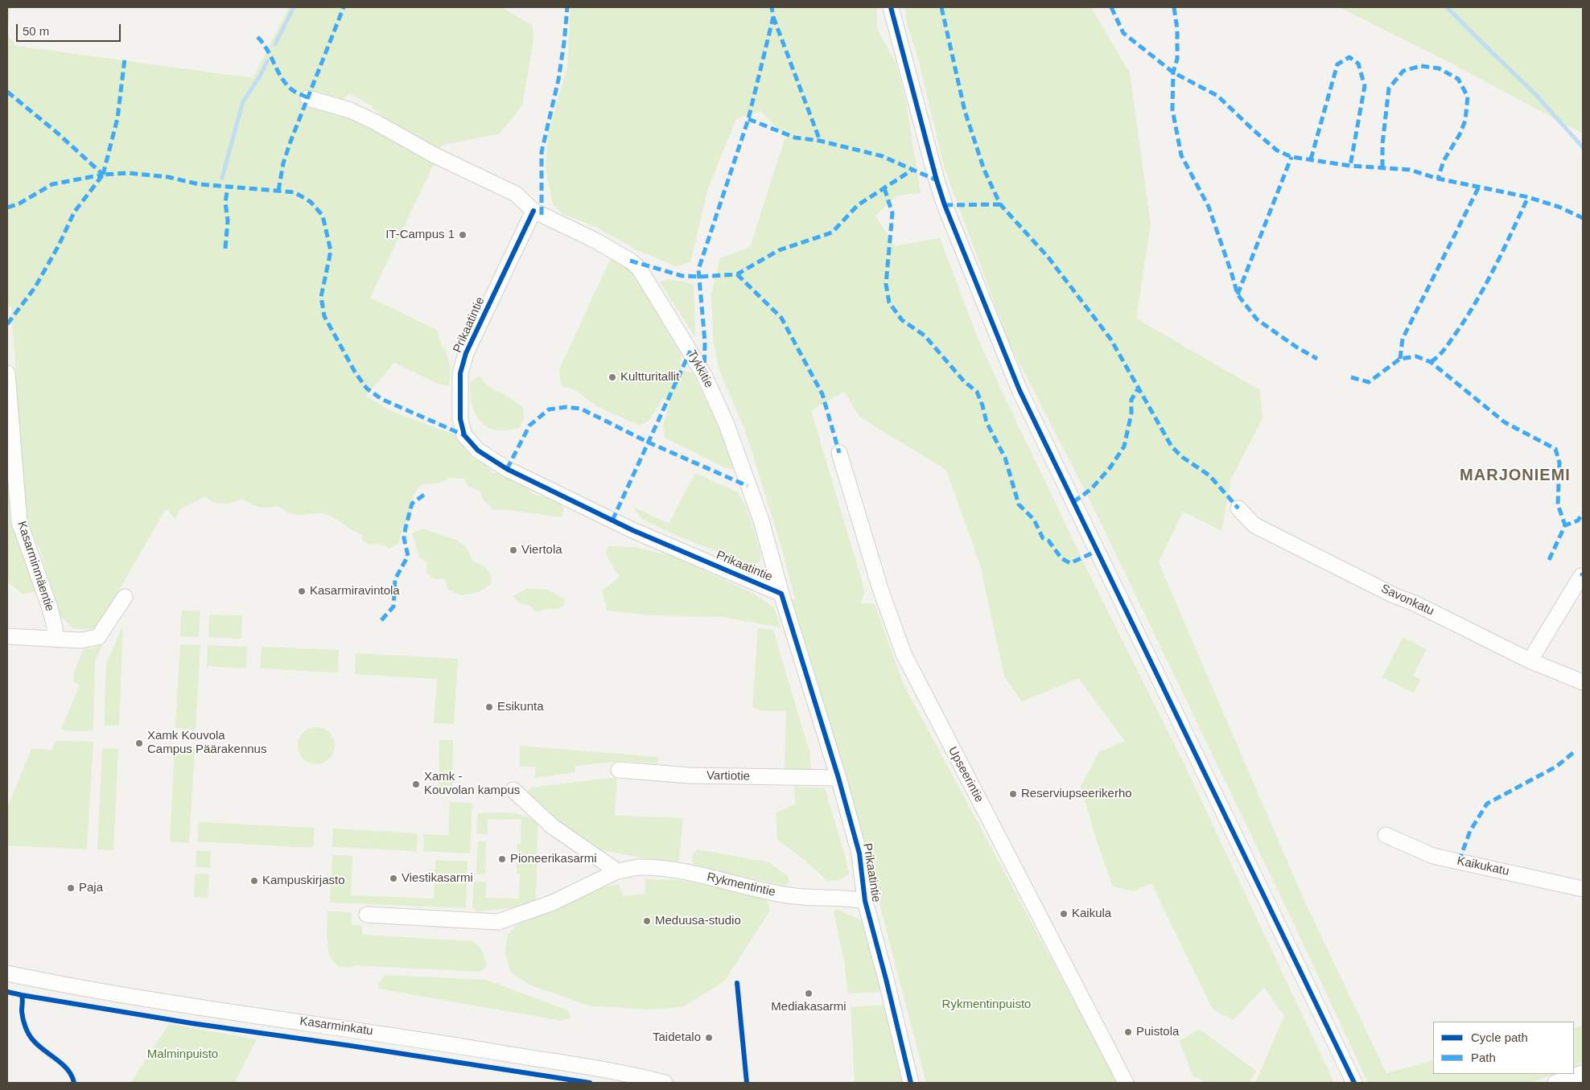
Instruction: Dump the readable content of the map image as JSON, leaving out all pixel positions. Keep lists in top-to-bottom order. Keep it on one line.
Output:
{"streets":{"street":["Prikaatintie","Tykkitie","Kasarminmäentie","Savonkatu","Upseerintie","Vartiotie","Kaikukatu","Rykmentintie","Kasarminkatu"]},"crossings":[["Prikaatintie","Tykkitie"],["Prikaatintie","Vartiotie"],["Prikaatintie","Rykmentintie"]],"districts":["MARJONIEMI"],"parks":["Rykmentinpuisto","Malminpuisto"],"places":["IT-Campus 1","Kultturitallit","Viertola","Kasarmiravintola","Esikunta","Xamk Kouvola Campus Päärakennus","Xamk - Kouvolan kampus","Reserviupseerikerho","Pioneerikasarmi","Viestikasarmi","Kampuskirjasto","Paja","Kaikula","Meduusa-studio","Mediakasarmi","Puistola","Taidetalo"],"legend":["Cycle path","Path"],"scale_bar":"50 m"}
